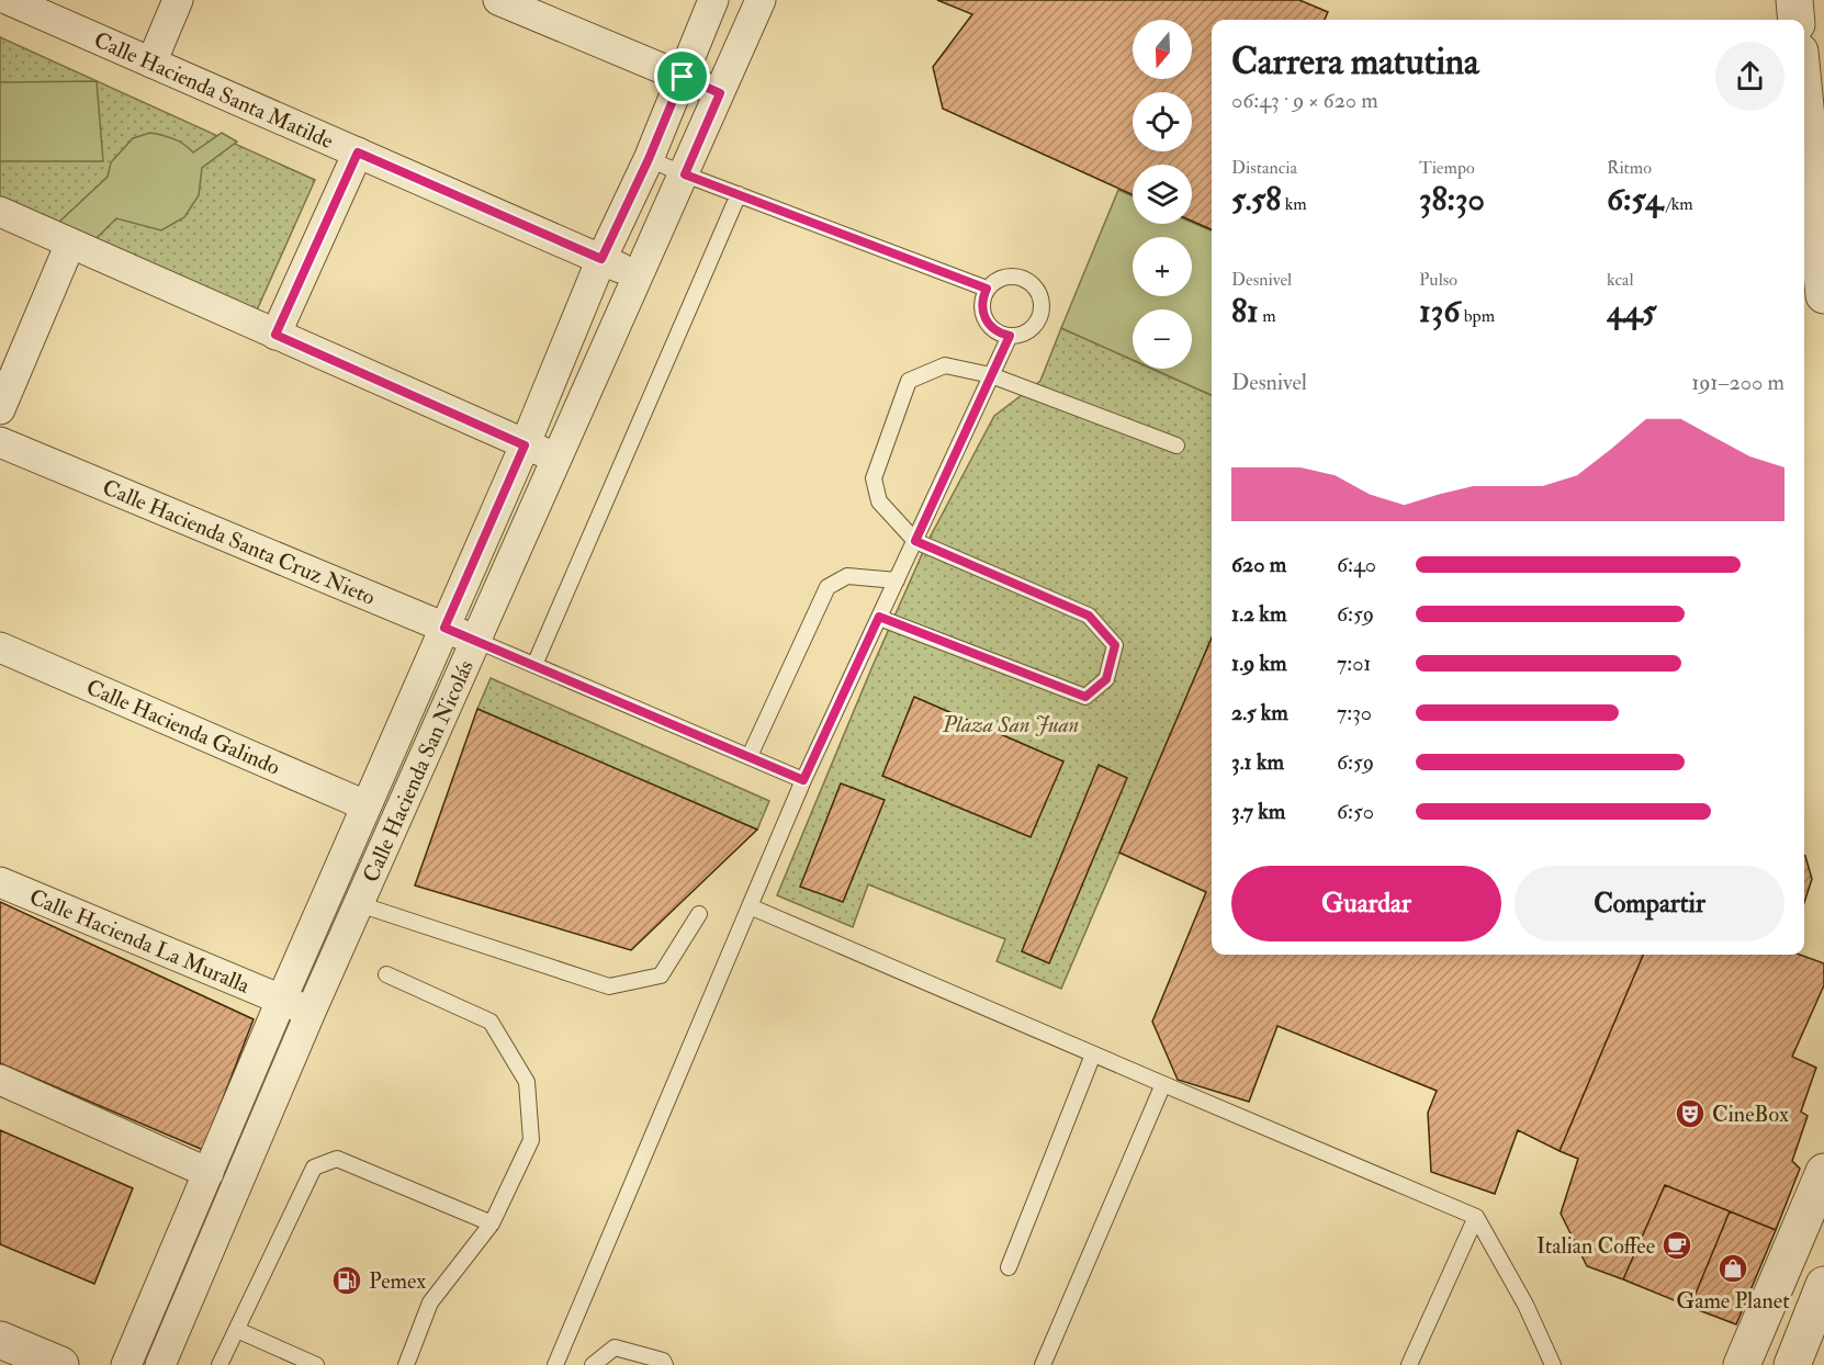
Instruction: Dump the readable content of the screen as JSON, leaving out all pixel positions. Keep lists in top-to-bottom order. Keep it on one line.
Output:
{"streets":{"street":["Calle Hacienda Santa Matilde","Calle Hacienda Santa Cruz Nieto","Calle Hacienda Galindo","Calle Hacienda San Nicolás","Calle Hacienda La Muralla"]},"crossings":[["Calle Hacienda Santa Matilde","Calle Hacienda San Nicolás"],["Calle Hacienda Santa Cruz Nieto","Calle Hacienda San Nicolás"],["Calle Hacienda Galindo","Calle Hacienda San Nicolás"],["Calle Hacienda San Nicolás","Calle Hacienda La Muralla"]],"parks":["Plaza San Juan"],"places":{"theatre":["CineBox"],"cafe":["Italian Coffee"],"shop":["Game Planet"],"fuel station":["Pemex"]},"north":"bottom","page":{"map_buttons":["+","−"],"heading":["Carrera matutina","06:43 · 9 × 620 m"],"stats":[["Distancia","5.58 km"],["Tiempo","38:30"],["Ritmo","6:54 /km"],["Desnivel","81 m"],["Pulso","136 bpm"],["kcal","445"]],"chart":["Desnivel","191–200 m"],"list":[{"name":"620 m","note":"6:40"},{"name":"1.2 km","note":"6:59"},{"name":"1.9 km","note":"7:01"},{"name":"2.5 km","note":"7:30"},{"name":"3.1 km","note":"6:59"},{"name":"3.7 km","note":"6:50"}],"buttons":["Guardar","Compartir"]}}
